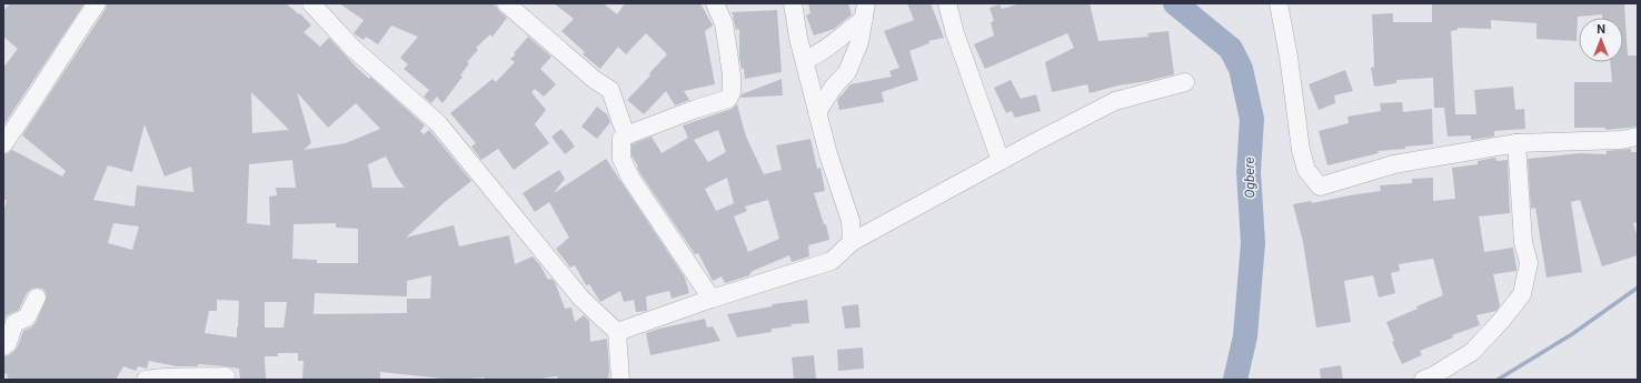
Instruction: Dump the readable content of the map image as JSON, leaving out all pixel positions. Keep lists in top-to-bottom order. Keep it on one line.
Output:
{"water":["Ogbere"],"north":"top"}
